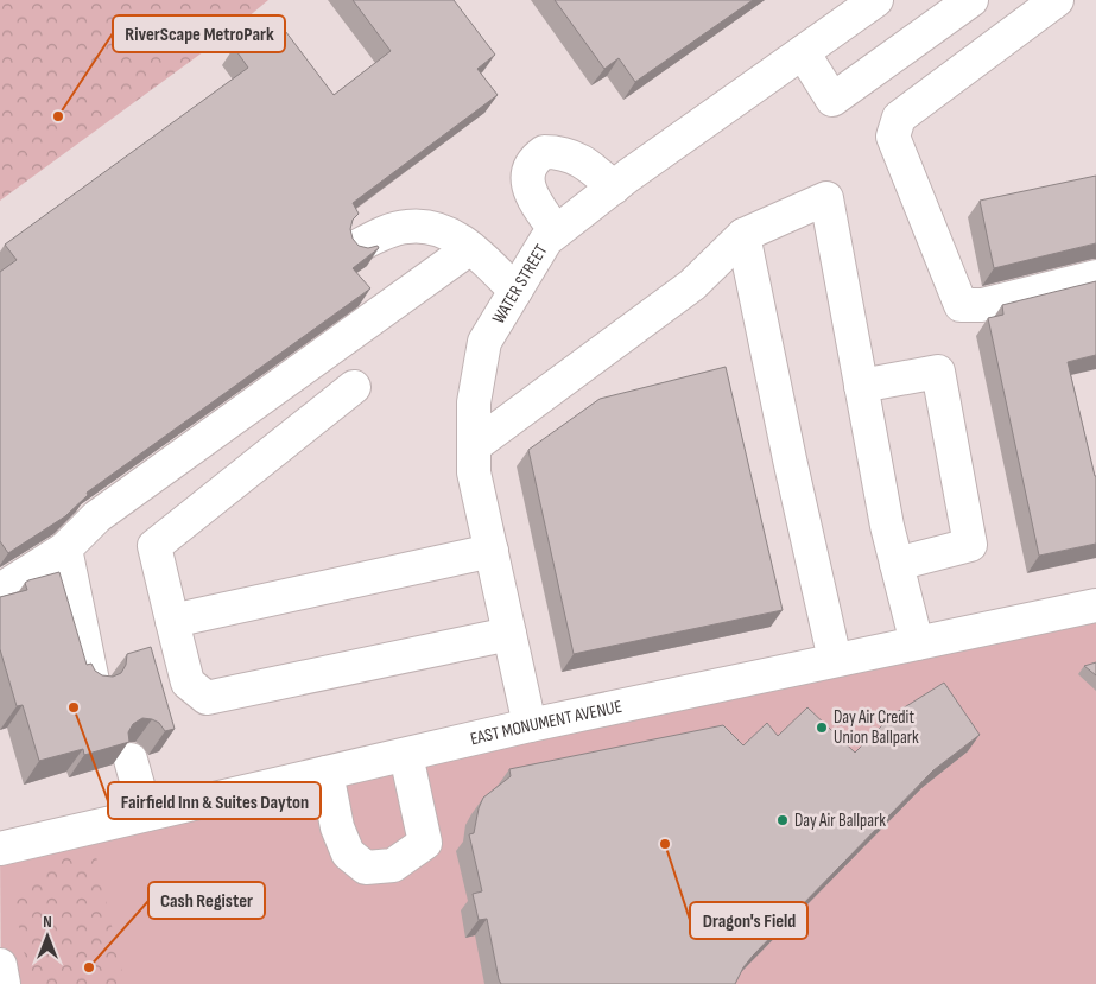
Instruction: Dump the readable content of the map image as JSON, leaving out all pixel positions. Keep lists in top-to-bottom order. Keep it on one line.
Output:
{"streets":{"main road":["WATER STREET","EAST MONUMENT AVENUE"]},"crossings":[["WATER STREET","EAST MONUMENT AVENUE"]],"places":["RiverScape MetroPark","Fairfield Inn & Suites Dayton","Day Air Credit Union Ballpark","Day Air Ballpark","Dragon's Field","Cash Register"],"north":"top"}
